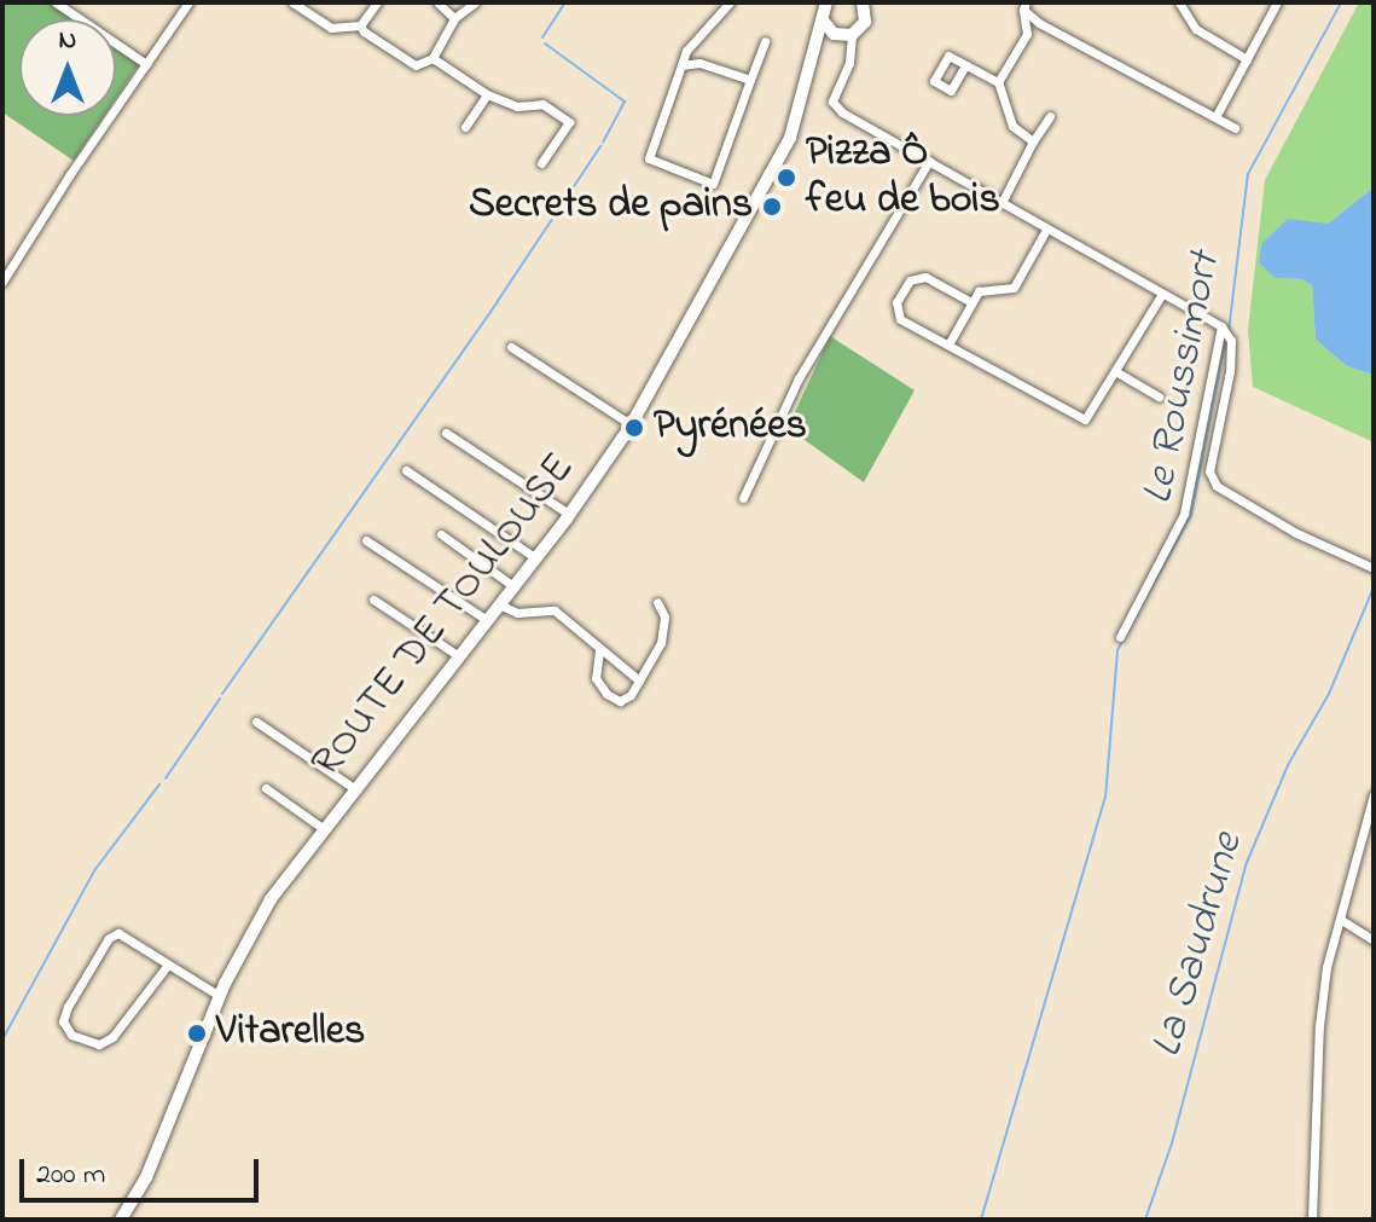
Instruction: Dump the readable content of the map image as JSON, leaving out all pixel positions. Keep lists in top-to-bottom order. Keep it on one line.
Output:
{"streets":{"main road":["ROUTE DE TOULOUSE"]},"water":["Le Roussimort","La Saudrune"],"places":["Pizza Ô feu de bois","Secrets de pains","Pyrénées","Vitarelles"],"scale_bar":"200 m","north":"top"}
